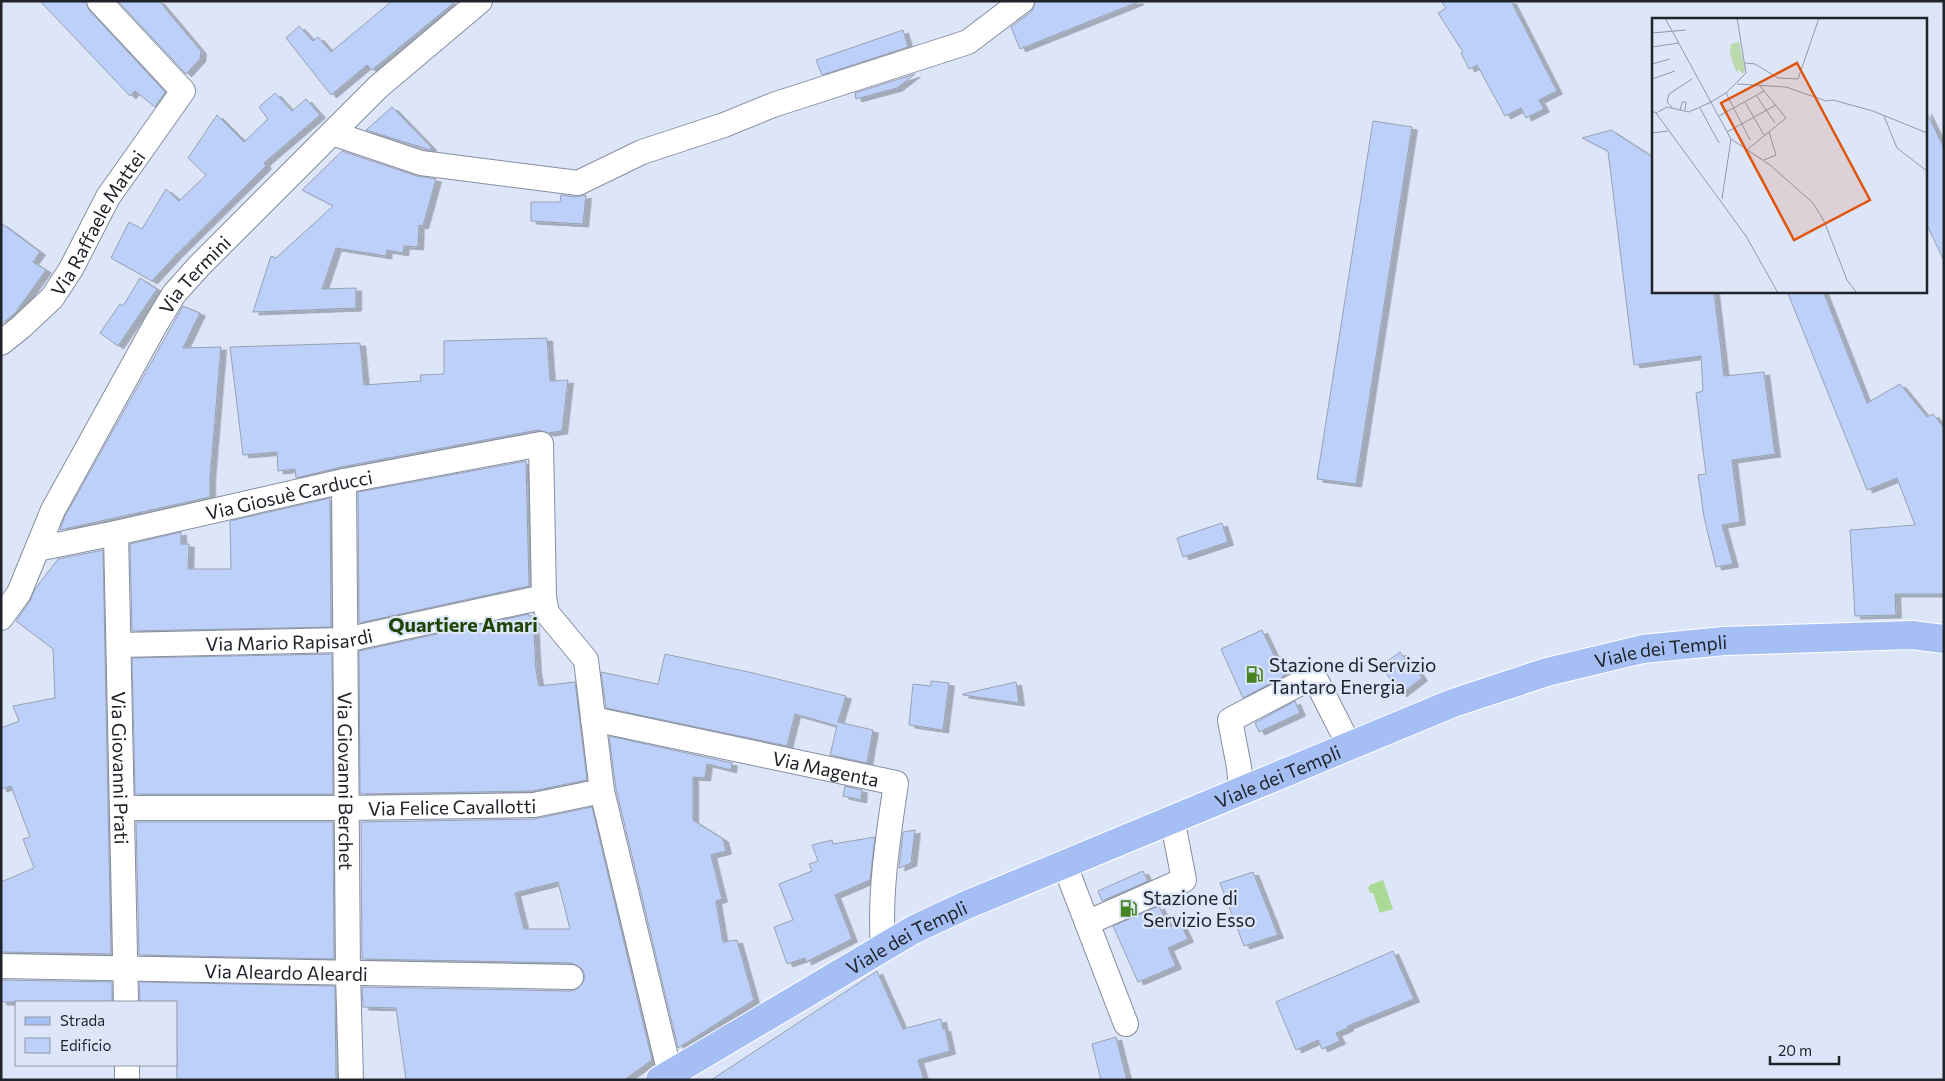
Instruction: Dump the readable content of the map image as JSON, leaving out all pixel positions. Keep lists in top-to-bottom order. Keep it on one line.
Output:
{"streets":{"main road":["Viale dei Templi"],"street":["Via Raffaele Mattei","Via Termini","Via Giosuè Carducci","Via Mario Rapisardi","Via Giovanni Prati","Via Magenta","Via Giovanni Berchet","Via Felice Cavallotti","Via Aleardo Aleardi"]},"crossings":[["Via Termini","Via Giosuè Carducci"],["Via Giosuè Carducci","Via Mario Rapisardi"],["Via Giosuè Carducci","Via Giovanni Prati"],["Via Giosuè Carducci","Via Giovanni Berchet"],["Via Mario Rapisardi","Via Giovanni Prati"],["Via Mario Rapisardi","Via Giovanni Berchet"],["Viale dei Templi","Via Magenta"],["Via Giovanni Prati","Via Felice Cavallotti"],["Via Giovanni Prati","Via Aleardo Aleardi"],["Via Giovanni Berchet","Via Felice Cavallotti"],["Via Giovanni Berchet","Via Aleardo Aleardi"]],"districts":["Quartiere Amari"],"places":{"fuel station":["Stazione di Servizio Tantaro Energia","Stazione di Servizio Esso"]},"legend":["Strada","Edificio"],"scale_bar":"20 m"}
